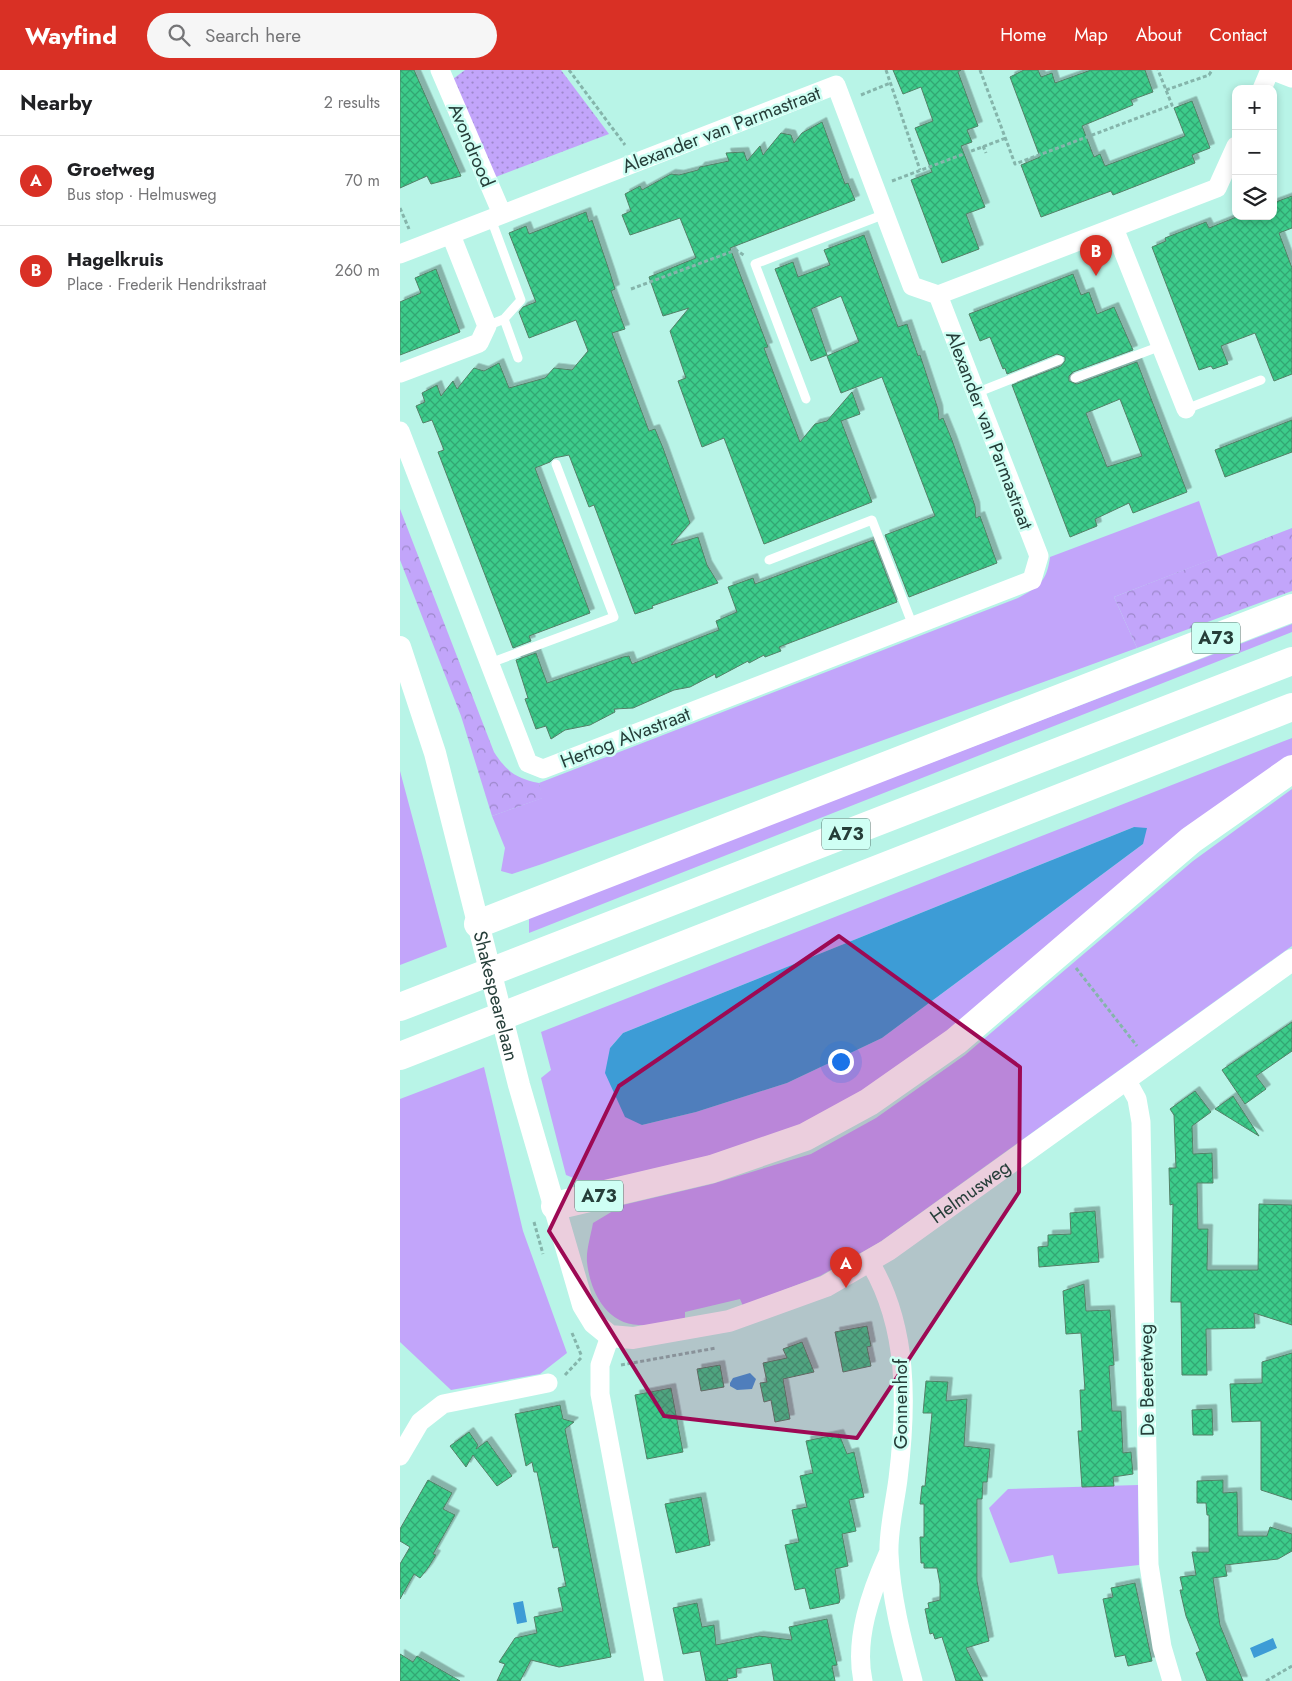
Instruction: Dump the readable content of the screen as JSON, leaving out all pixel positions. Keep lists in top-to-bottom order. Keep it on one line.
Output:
{"streets":{"highway":["A73"],"street":["Alexander van Parmastraat","Avondrood","Hertog Alvastraat","Shakespearelaan","Helmusweg","De Beeretweg","Gonnenhof"]},"crossings":[["Alexander van Parmastraat","Avondrood"],["Alexander van Parmastraat","Hertog Alvastraat"],["A73","Shakespearelaan"],["Shakespearelaan","Helmusweg"],["Helmusweg","De Beeretweg"],["Helmusweg","Gonnenhof"]],"page":{"header":"Wayfind","search":"Search here","nav":["Home","Map","About","Contact"],"heading":["Nearby","2 results"],"map_buttons":["+","−"],"list":[{"mark":"A","name":"Groetweg","note":"Bus stop · Helmusweg","value":"70 m"},{"mark":"B","name":"Hagelkruis","note":"Place · Frederik Hendrikstraat","value":"260 m"}],"pins":["B","A"]}}
